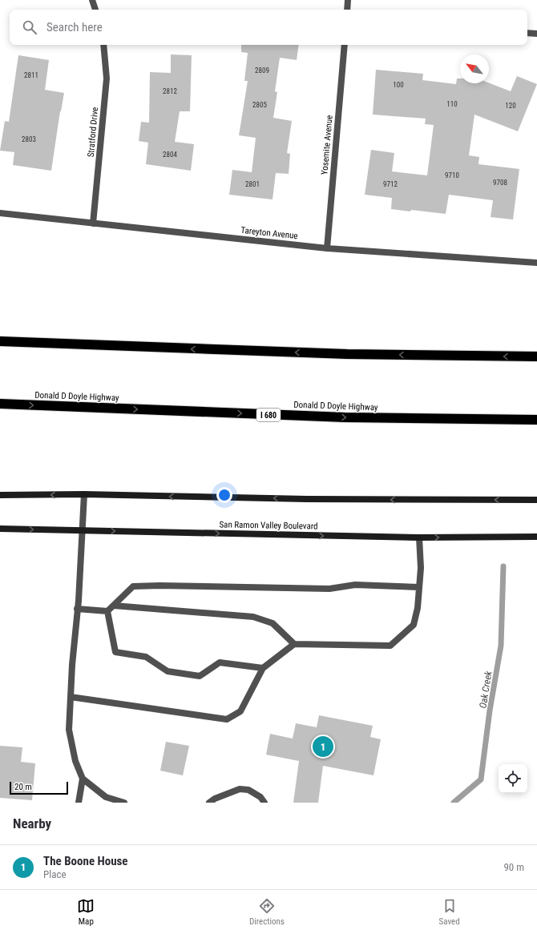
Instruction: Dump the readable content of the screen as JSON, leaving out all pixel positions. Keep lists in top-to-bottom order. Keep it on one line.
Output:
{"streets":{"highway":["Donald D Doyle Highway","I 680"],"main road":["San Ramon Valley Boulevard"],"street":["Stratford Drive","Yosemite Avenue","Tareyton Avenue"]},"crossings":[["Stratford Drive","Tareyton Avenue"],["Yosemite Avenue","Tareyton Avenue"]],"water":["Oak Creek"],"house_numbers":["2809","2811","100","2812","110","2805","120","2803","2804","9710","9708","2801","9712"],"scale_bar":"20 m","north":"top left","page":{"search":"Search here","pins":"1","scale":"20 m","heading":"Nearby","list":[{"mark":"1","name":"The Boone House","note":"Place","value":"90 m"}],"nav":["Map","Directions","Saved"]}}
